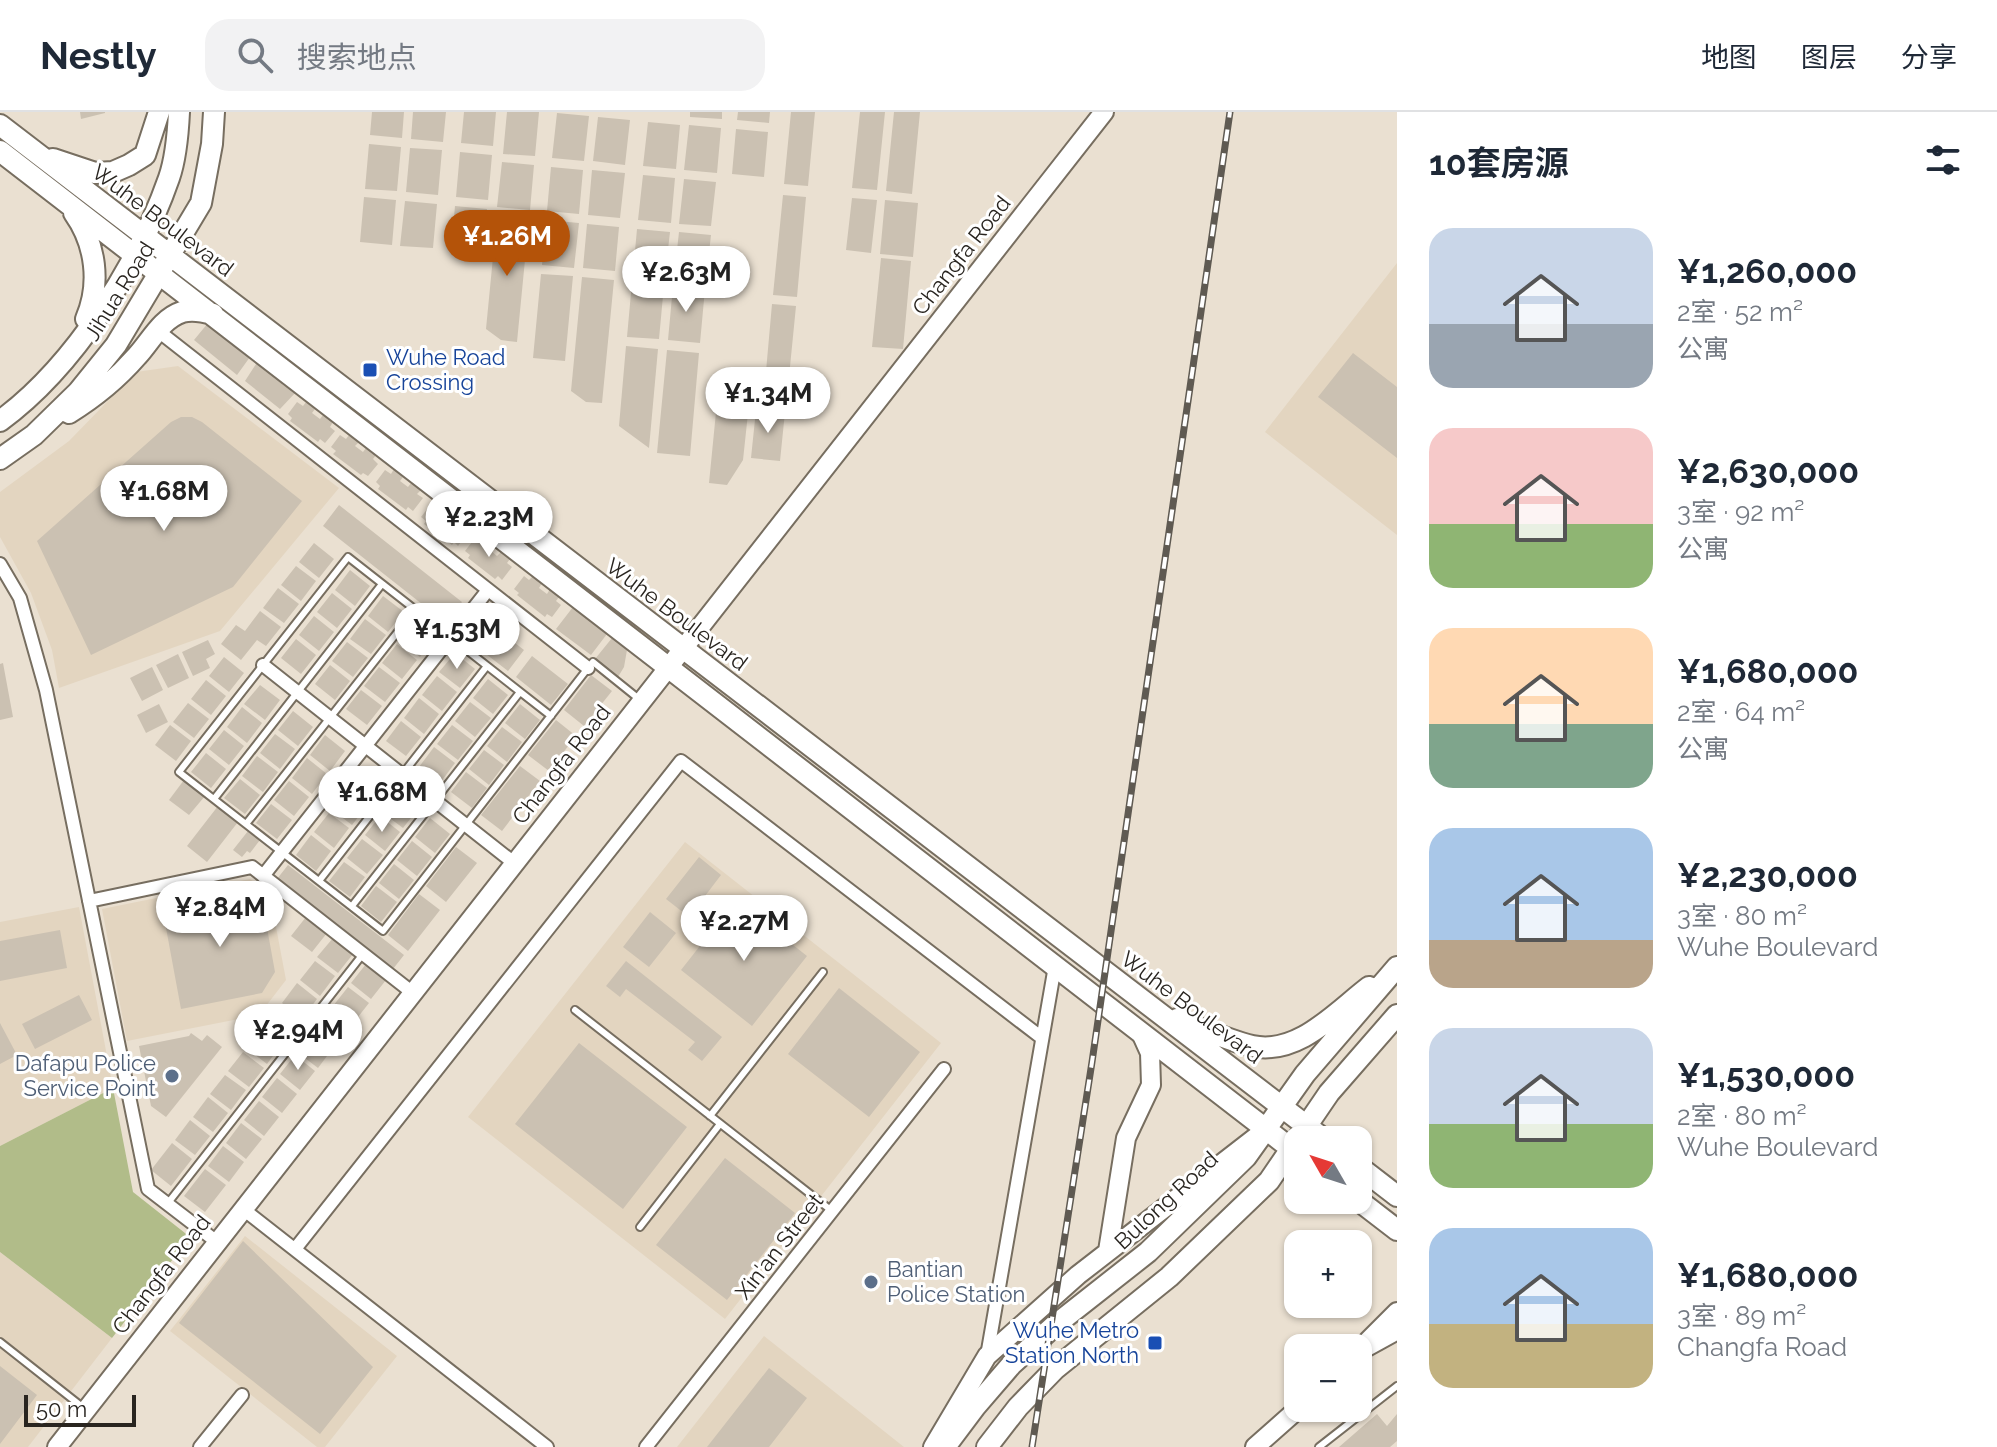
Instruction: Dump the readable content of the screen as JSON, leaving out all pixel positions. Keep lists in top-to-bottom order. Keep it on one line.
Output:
{"streets":{"main road":["Wuhe Boulevard","Jihua Road","Bulong Road"],"street":["Changfa Road","Xin'an Street"]},"crossings":[["Wuhe Boulevard","Changfa Road"],["Wuhe Boulevard","Jihua Road"],["Wuhe Boulevard","Bulong Road"]],"places":{"transit":["Wuhe Road Crossing","Wuhe Metro Station North"],"other":["Dafapu Police Service Point","Bantian Police Station"]},"scale_bar":"50 m","north":"top left","page":{"header":"Nestly","search":"搜索地点","nav":["地图","图层","分享"],"heading":"10套房源","list":[{"name":"¥1,260,000","note":"2室 · 52 m² · 公寓"},{"name":"¥2,630,000","note":"3室 · 92 m² · 公寓"},{"name":"¥1,680,000","note":"2室 · 64 m² · 公寓"},{"name":"¥2,230,000","note":"3室 · 80 m² · Wuhe Boulevard"},{"name":"¥1,530,000","note":"2室 · 80 m² · Wuhe Boulevard"},{"name":"¥1,680,000","note":"3室 · 89 m² · Changfa Road"}],"price":["¥1.26M","¥2.63M","¥1.34M","¥1.68M","¥2.23M","¥1.53M","¥1.68M","¥2.84M","¥2.27M","¥2.94M"],"map_buttons":["+","−"],"scale":"50 m"}}
